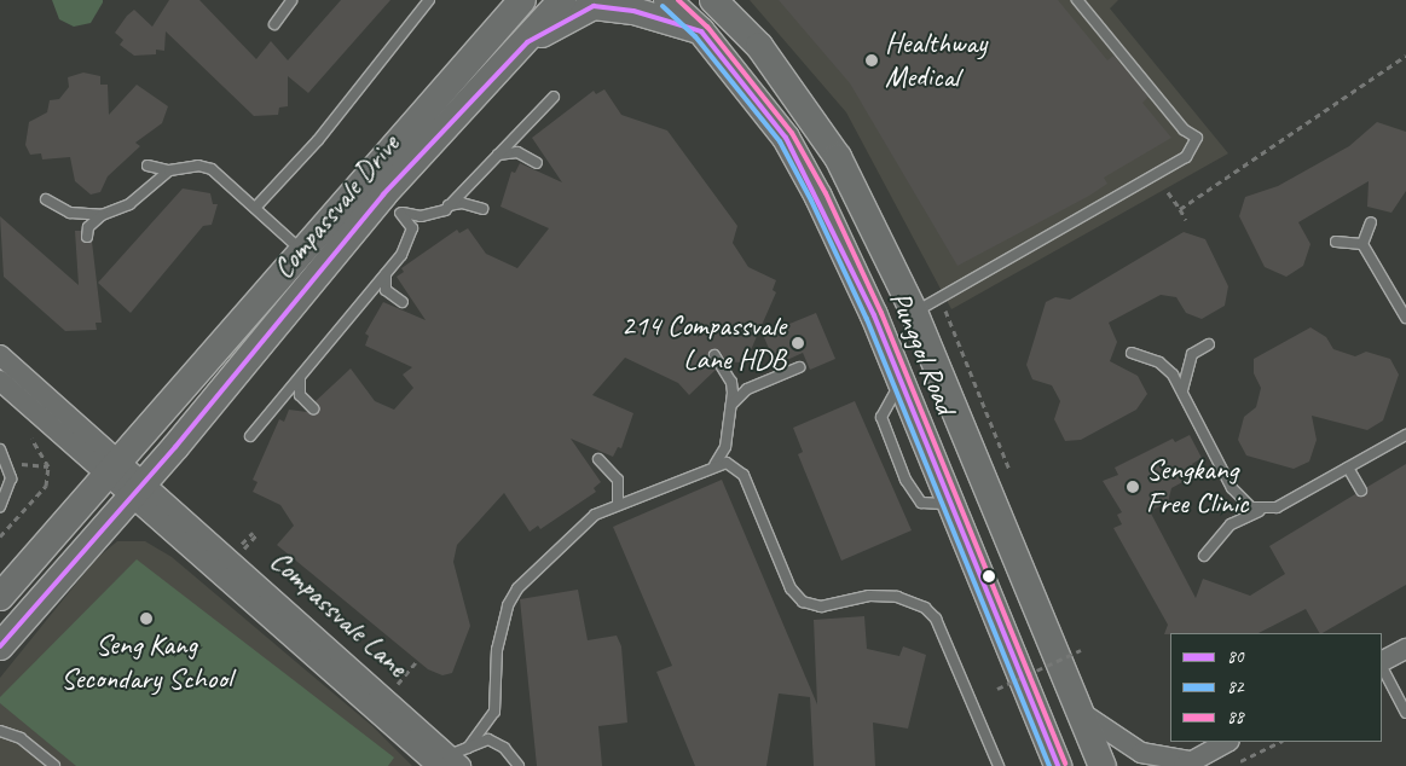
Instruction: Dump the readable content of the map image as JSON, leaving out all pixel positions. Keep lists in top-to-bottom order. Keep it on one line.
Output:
{"streets":{"main road":["Compassvale Drive","Punggol Road"],"street":["Compassvale Lane"]},"crossings":[["Compassvale Drive","Compassvale Lane"]],"places":["Healthway Medical","214 Compassvale Lane HDB","Sengkang Free Clinic","Seng Kang Secondary School"],"lines":["transit line 88","transit line 80","transit line 82"],"legend":["80","82","88"]}
